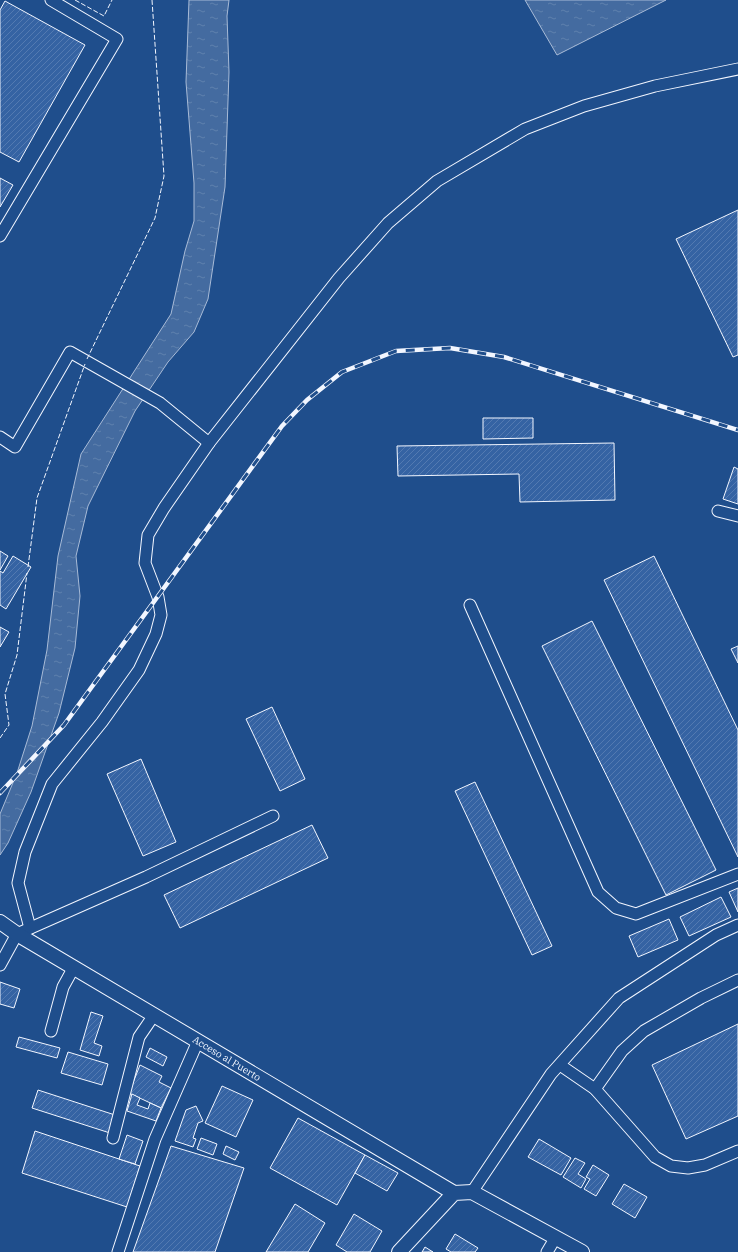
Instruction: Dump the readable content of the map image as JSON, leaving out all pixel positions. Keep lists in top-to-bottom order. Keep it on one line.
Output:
{"streets":{"main road":["Acceso al Puerto"]}}
